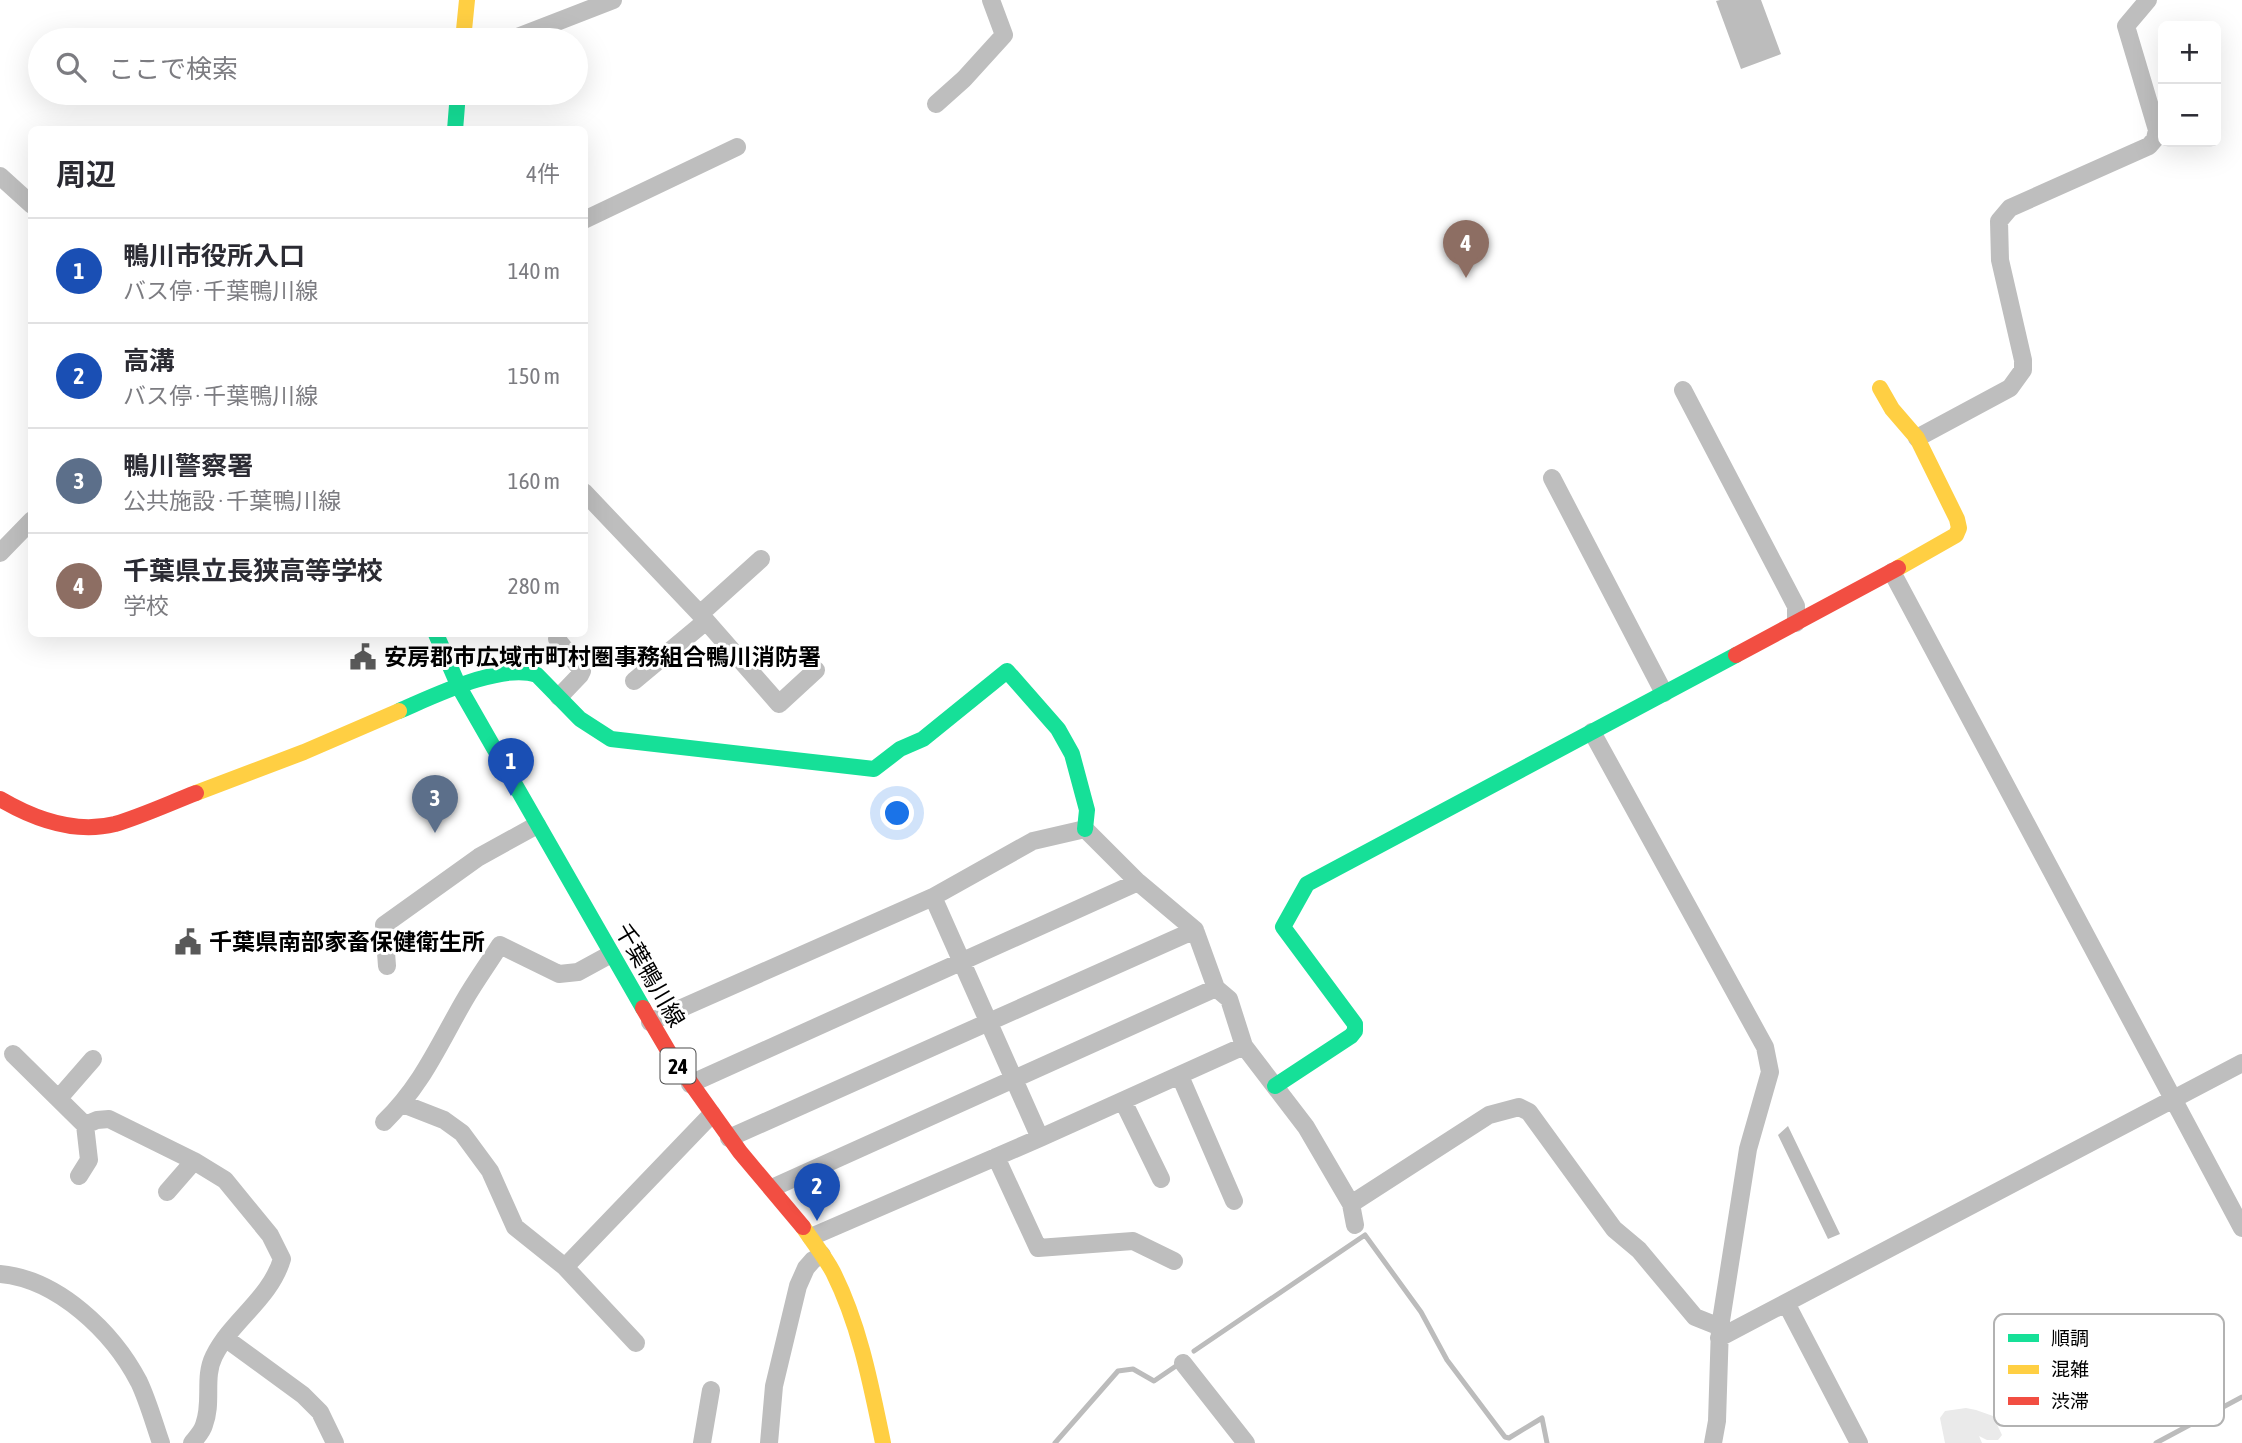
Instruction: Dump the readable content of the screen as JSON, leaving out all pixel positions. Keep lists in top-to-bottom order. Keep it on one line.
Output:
{"streets":{"street":["千葉鴨川線","24"]},"places":{"public building":["安房郡市広域市町村圏事務組合鴨川消防署","千葉県南部家畜保健衛生所"]},"legend":["順調","混雑","渋滞"],"page":{"map_buttons":["+","−"],"search":"ここで検索","heading":["周辺","4件"],"list":[{"mark":"1","name":"鴨川市役所入口","note":"バス停 · 千葉鴨川線","value":"140 m"},{"mark":"2","name":"高溝","note":"バス停 · 千葉鴨川線","value":"150 m"},{"mark":"3","name":"鴨川警察署","note":"公共施設 · 千葉鴨川線","value":"160 m"},{"mark":"4","name":"千葉県立長狭高等学校","note":"学校","value":"280 m"}],"pins":["4","1","3","2"]}}
